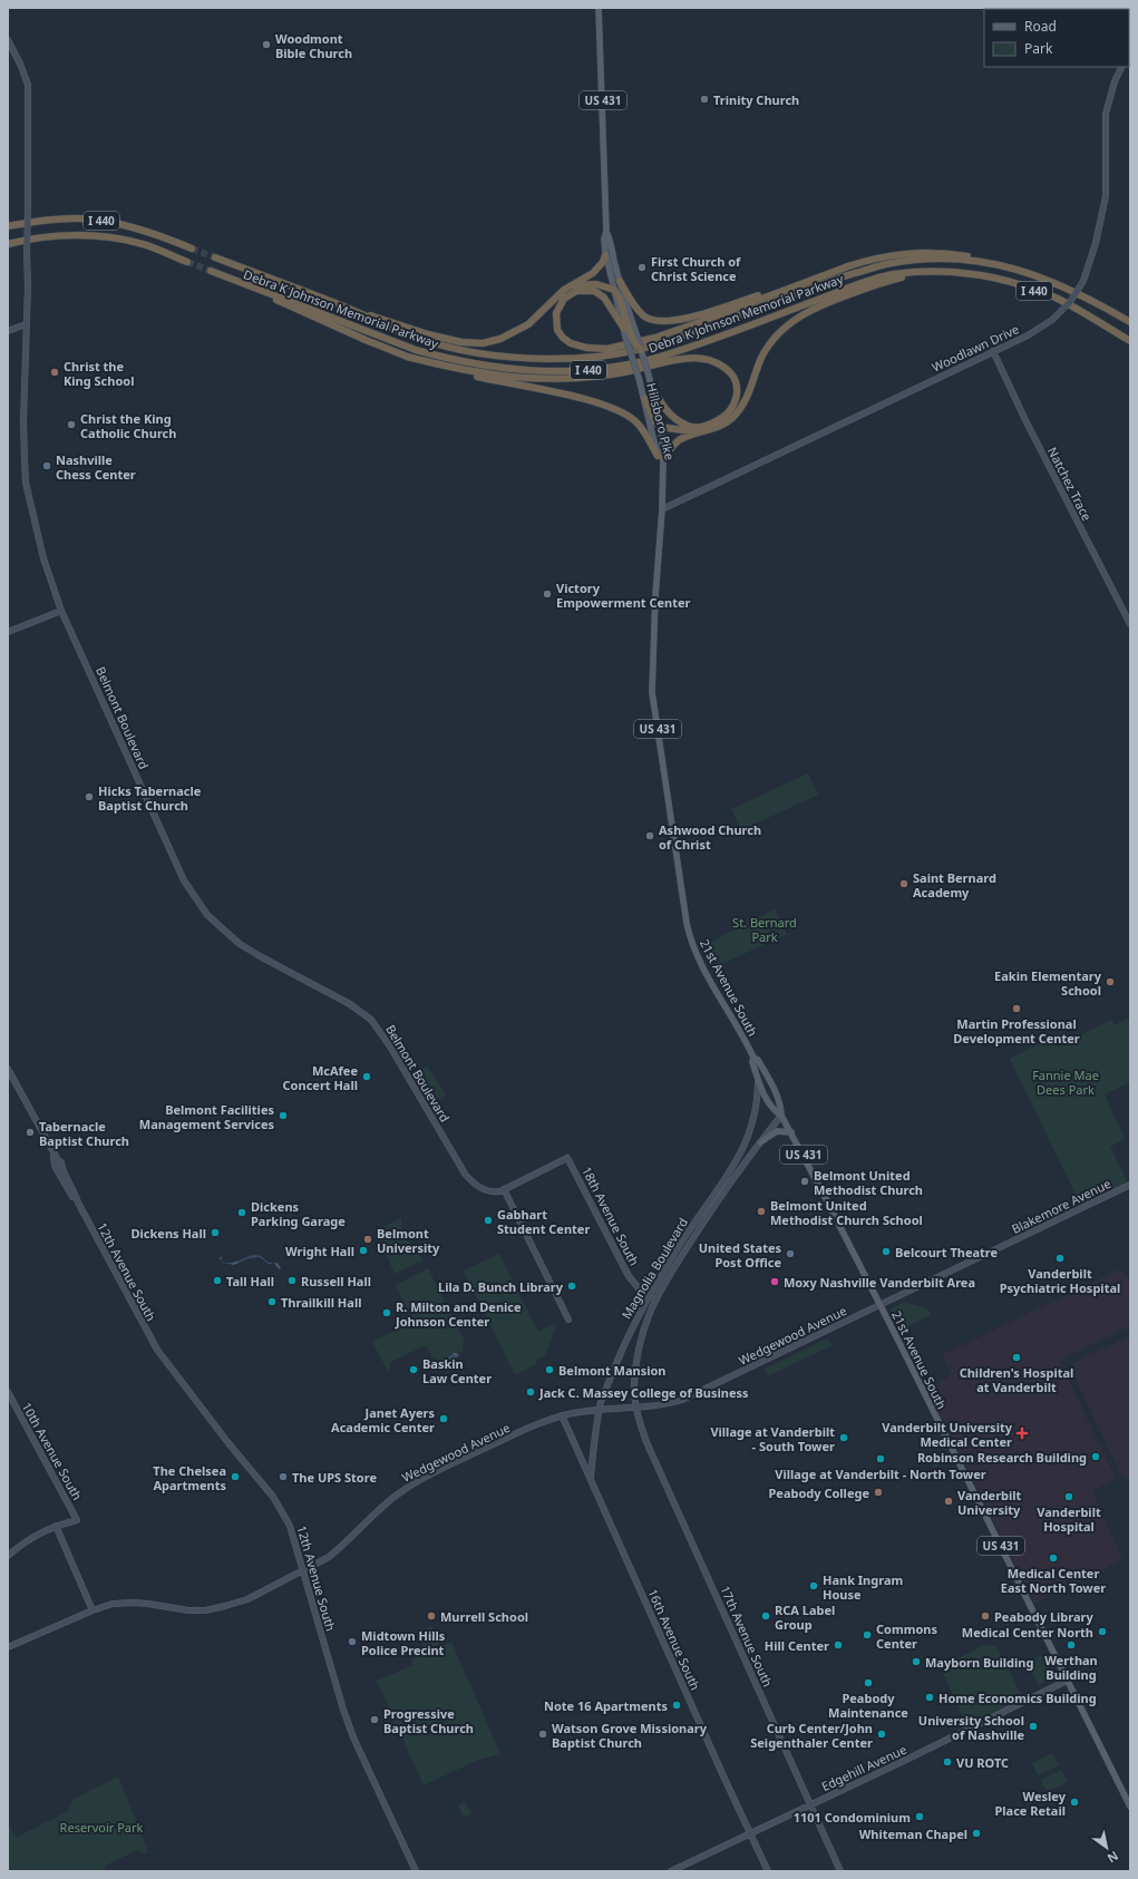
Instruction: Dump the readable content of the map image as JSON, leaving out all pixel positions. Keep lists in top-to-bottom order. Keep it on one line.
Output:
{"streets":{"highway":["I 440","Debra K Johnson Memorial Parkway"],"main road":["US 431","Woodlawn Drive","Hillsboro Pike","Natchez Trace","Belmont Boulevard","21st Avenue South","Blakemore Avenue","18th Avenue South","Magnolia Boulevard","12th Avenue South","Wedgewood Avenue","10th Avenue South","17th Avenue South","16th Avenue South","Edgehill Avenue"]},"crossings":[["Woodlawn Drive","Natchez Trace"],["Woodlawn Drive","21st Avenue South"],["Hillsboro Pike","21st Avenue South"],["Belmont Boulevard","18th Avenue South"],["21st Avenue South","Blakemore Avenue"],["21st Avenue South","Magnolia Boulevard"],["21st Avenue South","Wedgewood Avenue"],["21st Avenue South","Edgehill Avenue"],["Blakemore Avenue","Wedgewood Avenue"],["18th Avenue South","Magnolia Boulevard"],["Magnolia Boulevard","Wedgewood Avenue"],["Magnolia Boulevard","17th Avenue South"],["Magnolia Boulevard","16th Avenue South"],["12th Avenue South","Wedgewood Avenue"],["Wedgewood Avenue","17th Avenue South"],["Wedgewood Avenue","16th Avenue South"],["17th Avenue South","Edgehill Avenue"],["16th Avenue South","Edgehill Avenue"]],"parks":["St. Bernard Park","Fannie Mae Dees Park","Reservoir Park"],"places":{"other":["Woodmont Bible Church","Trinity Church","First Church of Christ Science","Christ the King School","Christ the King Catholic Church","Nashville Chess Center","Victory Empowerment Center","Hicks Tabernacle Baptist Church","Ashwood Church of Christ","Saint Bernard Academy","Eakin Elementary School","Martin Professional Development Center","McAfee Concert Hall","Belmont Facilities Management Services","Tabernacle Baptist Church","Belmont United Methodist Church","Belmont United Methodist Church School","Dickens Parking Garage","Gabhart Student Center","Dickens Hall","Belmont University","Wright Hall","Belcourt Theatre","United States Post Office","Vanderbilt Psychiatric Hospital","Tall Hall","Russell Hall","Moxy Nashville Vanderbilt Area","Lila D. Bunch Library","Thrailkill Hall","R. Milton and Denice Johnson Center","Children's Hospital at Vanderbilt","Baskin Law Center","Belmont Mansion","Jack C. Massey College of Business","Janet Ayers Academic Center","Village at Vanderbilt - South Tower","Robinson Research Building","Village at Vanderbilt - North Tower","The Chelsea Apartments","The UPS Store","Peabody College","Vanderbilt Hospital","Vanderbilt University","Medical Center East North Tower","Hank Ingram House","Murrell School","RCA Label Group","Peabody Library","Medical Center North","Commons Center","Midtown Hills Police Precint","Hill Center","Werthan Building","Mayborn Building","Peabody Maintenance","Home Economics Building","Note 16 Apartments","Progressive Baptist Church","University School of Nashville","Watson Grove Missionary Baptist Church","Curb Center/John Seigenthaler Center","VU ROTC","Wesley Place Retail","1101 Condominium","Whiteman Chapel"],"health":["Vanderbilt University Medical Center"]},"legend":["Road","Park"],"north":"bottom right"}
